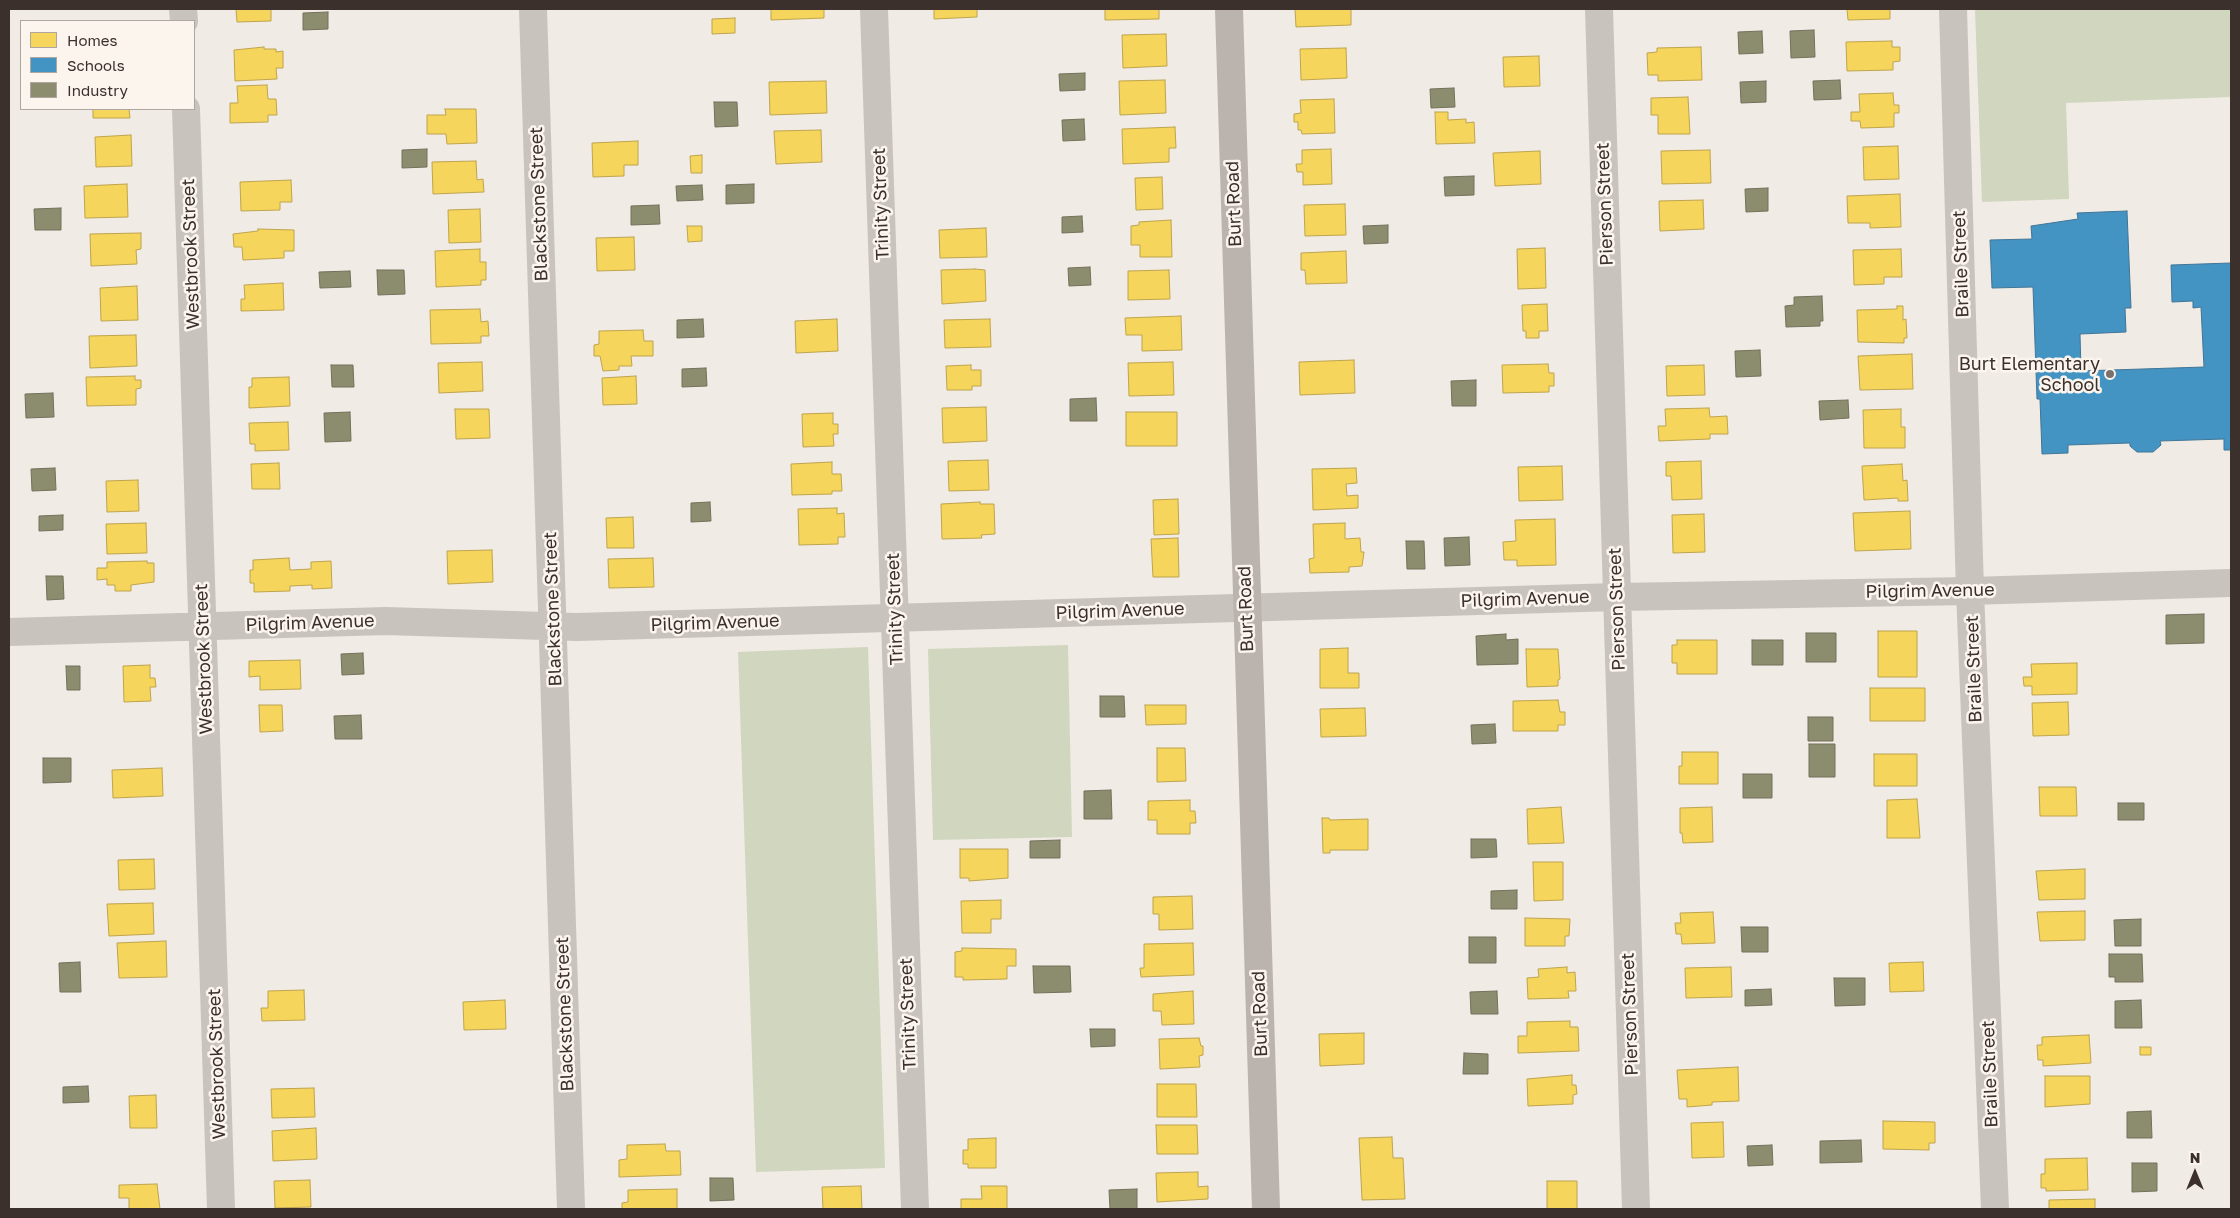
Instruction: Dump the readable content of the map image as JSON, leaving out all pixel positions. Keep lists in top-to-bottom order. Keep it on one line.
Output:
{"streets":{"street":["Blackstone Street","Trinity Street","Burt Road","Pierson Street","Westbrook Street","Braile Street","Pilgrim Avenue"]},"crossings":[["Blackstone Street","Pilgrim Avenue"],["Trinity Street","Pilgrim Avenue"],["Burt Road","Pilgrim Avenue"],["Pierson Street","Pilgrim Avenue"],["Westbrook Street","Pilgrim Avenue"],["Braile Street","Pilgrim Avenue"]],"places":["Burt Elementary School"],"legend":["Homes","Schools","Industry"],"north":"top"}
